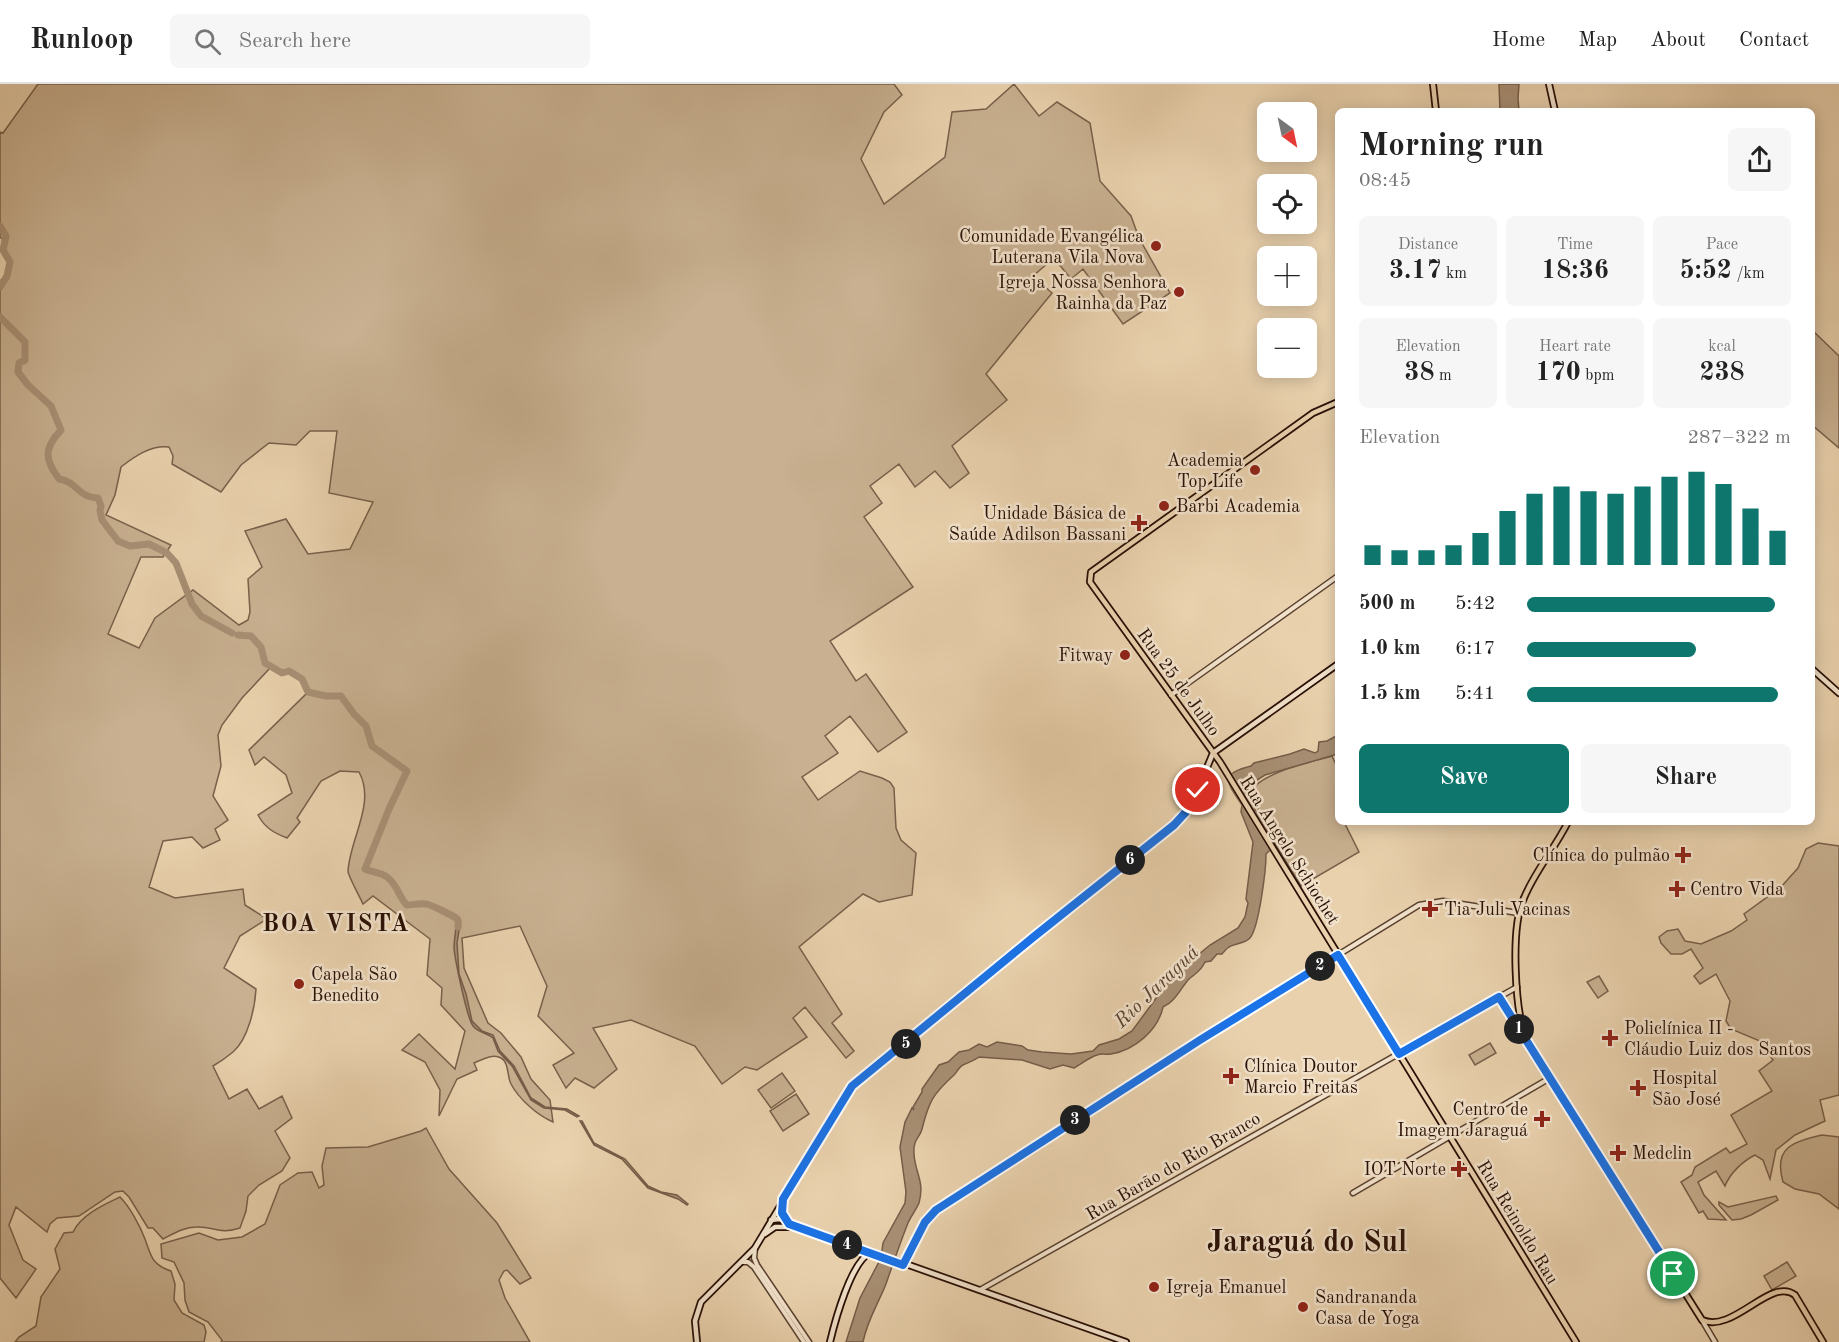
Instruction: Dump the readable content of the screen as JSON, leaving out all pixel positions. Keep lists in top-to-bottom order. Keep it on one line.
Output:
{"streets":{"main road":["Rua 25 de Julho","Rua Angelo Schiochet","Rua Reinoldo Rau"],"street":["Rua Barão do Rio Branco"]},"crossings":[["Rua 25 de Julho","Rua Angelo Schiochet"],["Rua Angelo Schiochet","Rua Barão do Rio Branco"],["Rua Angelo Schiochet","Rua Reinoldo Rau"],["Rua Barão do Rio Branco","Rua Reinoldo Rau"]],"districts":["BOA VISTA","Jaraguá do Sul"],"water":["Rio Jaraguá"],"places":{"other":["Comunidade Evangélica Luterana Vila Nova","Igreja Nossa Senhora Rainha da Paz","Academia Top Life","Barbi Academia","Fitway","Capela São Benedito","Igreja Emanuel","Sandrananda Casa de Yoga"],"health":["Unidade Básica de Saúde Adilson Bassani","Clínica do pulmão","Centro Vida","Tia Juli Vacinas","Policlínica II - Cláudio Luiz dos Santos","Clínica Doutor Marcio Freitas","Hospital São José","Centro de Imagem Jaraguá","Medclin","IOT Norte"]},"north":"bottom right","page":{"header":"Runloop","search":"Search here","nav":["Home","Map","About","Contact"],"map_buttons":["+","−"],"heading":["Morning run","08:45"],"stats":[["Distance","3.17 km"],["Time","18:36"],["Pace","5:52 /km"],["Elevation","38 m"],["Heart rate","170 bpm"],["kcal","238"]],"chart":["Elevation","287–322 m"],"list":[{"name":"500 m","note":"5:42"},{"name":"1.0 km","note":"6:17"},{"name":"1.5 km","note":"5:41"}],"buttons":["Save","Share"],"pins":["6","2","1","5","3","4"]}}
